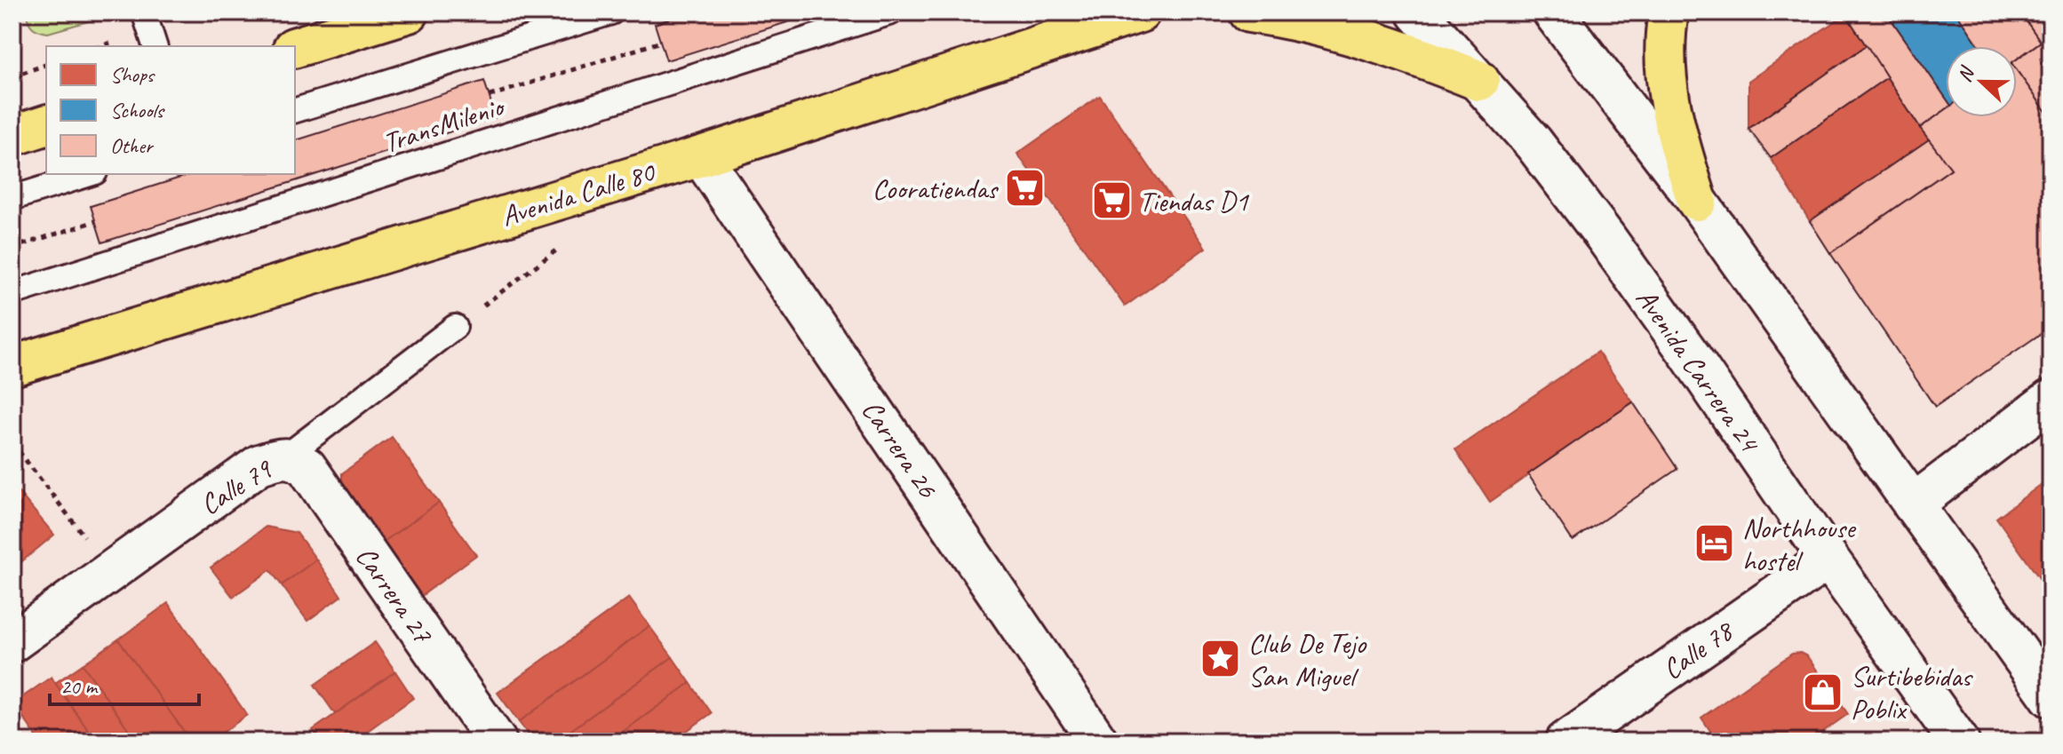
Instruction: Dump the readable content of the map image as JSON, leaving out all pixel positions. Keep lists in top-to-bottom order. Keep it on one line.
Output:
{"streets":{"highway":["Avenida Calle 80"],"street":["Avenida Carrera 24","Carrera 26","Calle 79","Carrera 27","Calle 78"],"lane":["TransMilenio"]},"crossings":[["Avenida Calle 80","Carrera 26"],["Avenida Carrera 24","Calle 78"],["Calle 79","Carrera 27"]],"places":{"supermarket":["Cooratiendas","Tiendas D1"],"hotel":["Northhouse hostel"],"place":["Club De Tejo San Miguel"],"shop":["Surtibebidas Poblix"]},"legend":["Shops","Schools","Other"],"scale_bar":"20 m","north":"left"}
